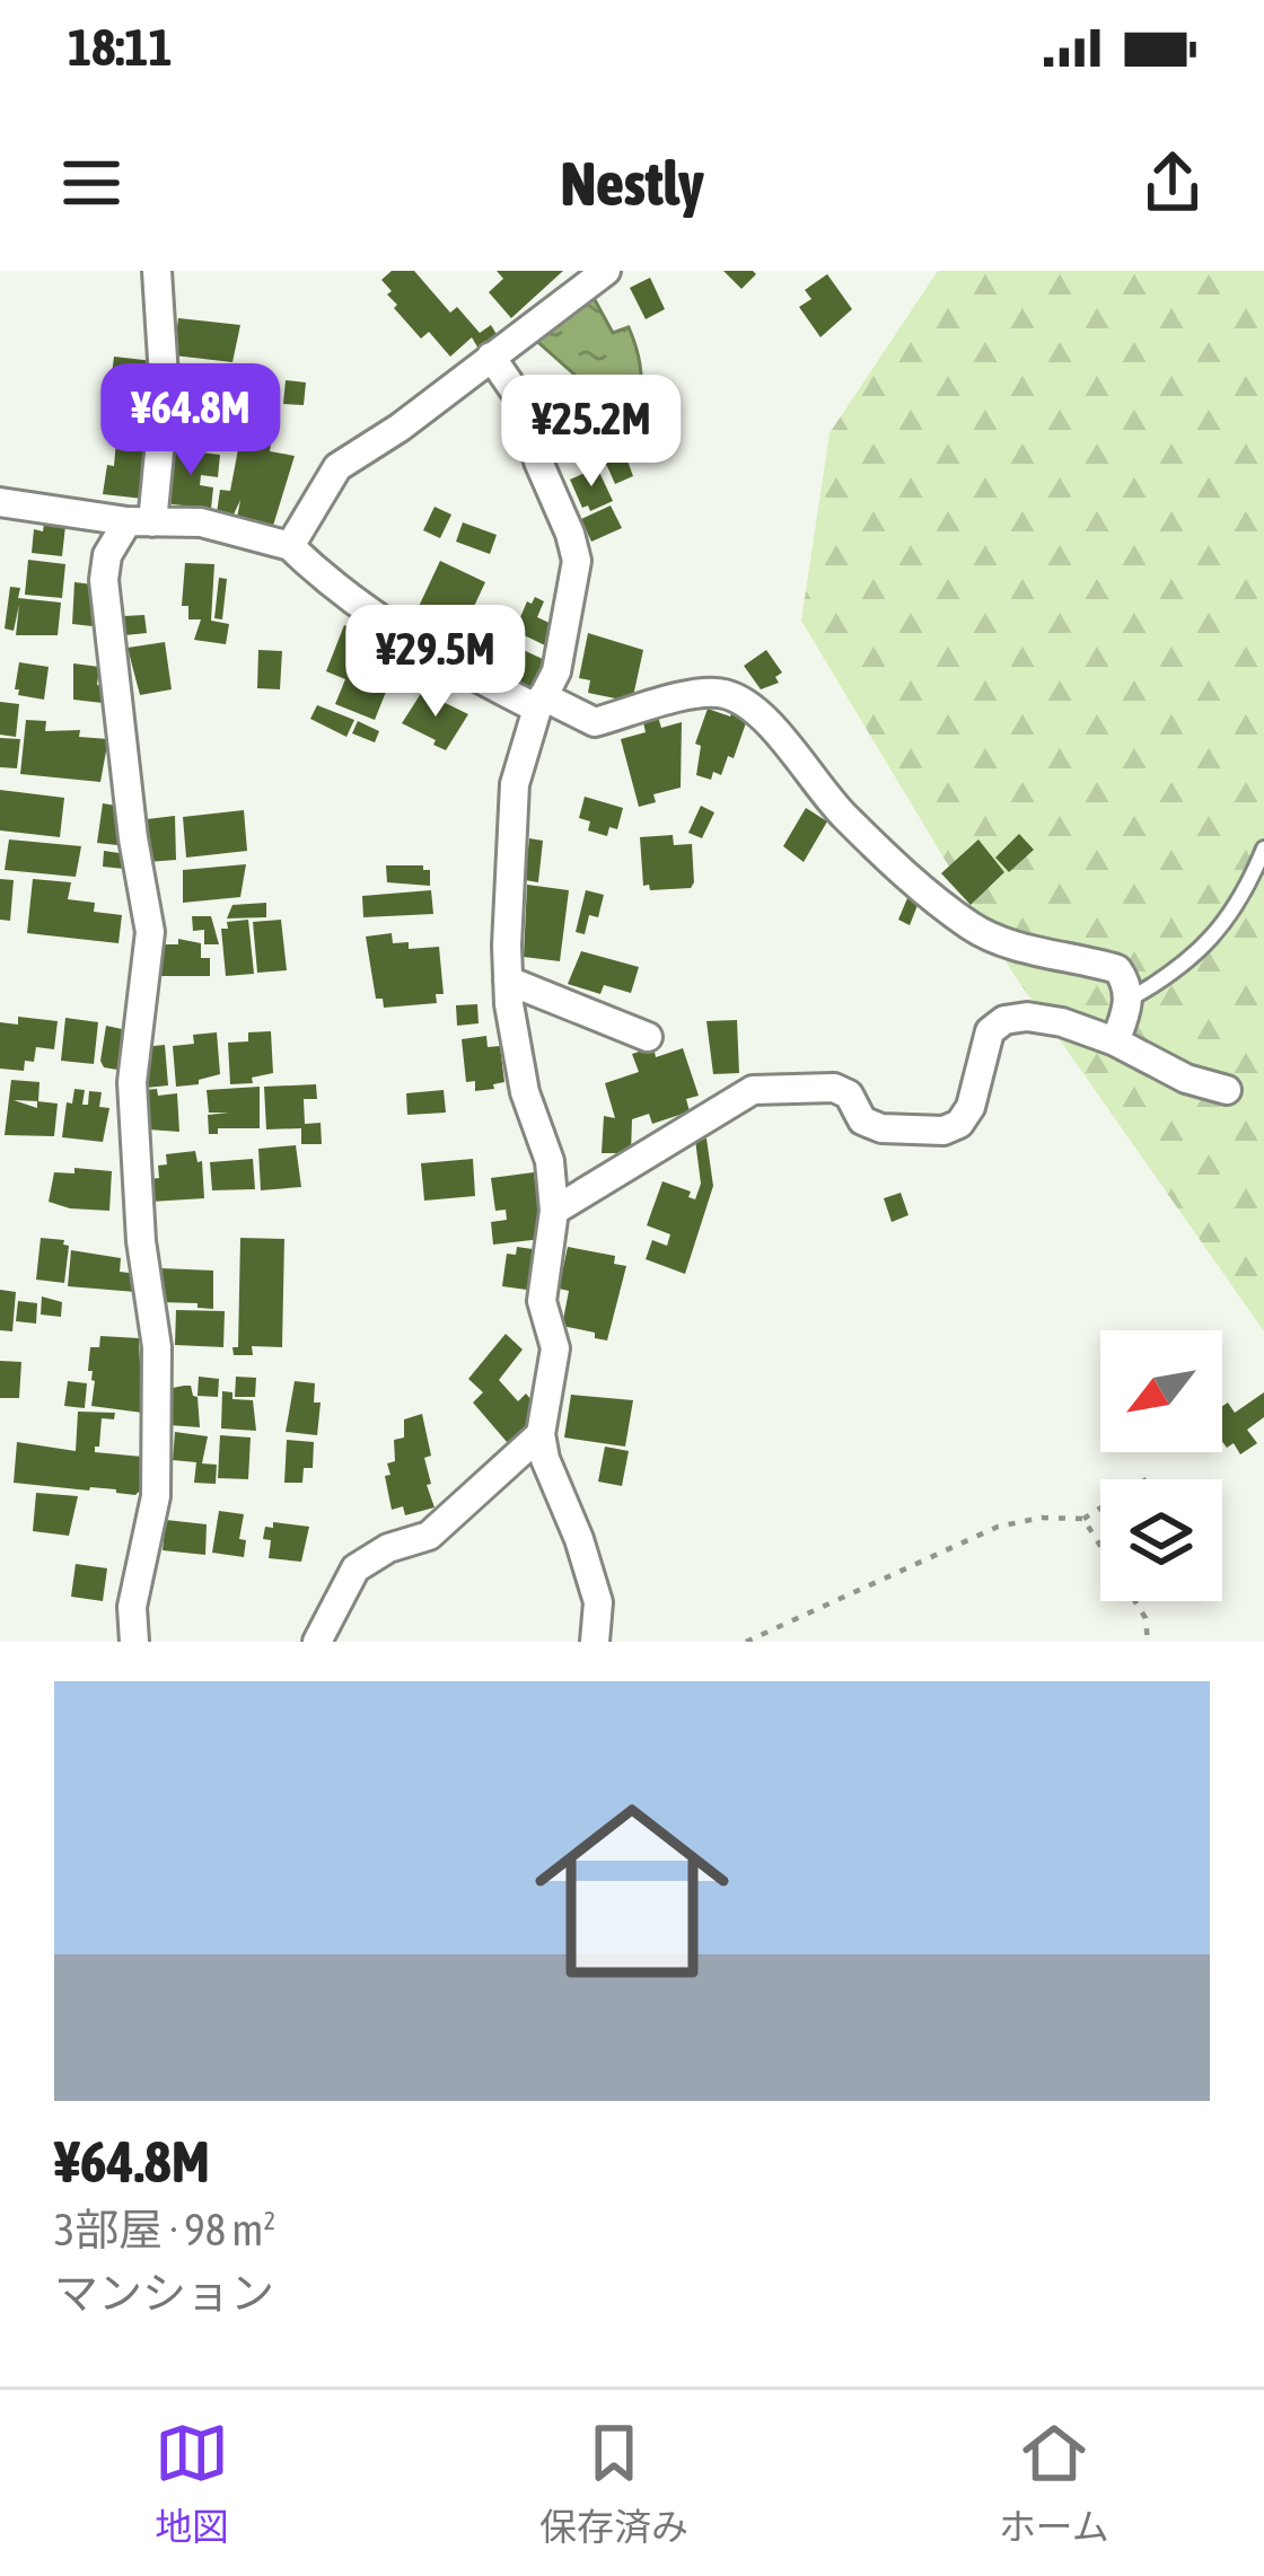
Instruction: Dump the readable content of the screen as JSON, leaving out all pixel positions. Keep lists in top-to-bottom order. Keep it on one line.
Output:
{"north":"bottom left","page":{"status":"18:11","header":"Nestly","price":["¥64.8M","¥25.2M","¥29.5M"],"list":[{"name":"¥64.8M","note":"3部屋 · 98 m² · マンション"}],"tabs":["地図","保存済み","ホーム"]}}
